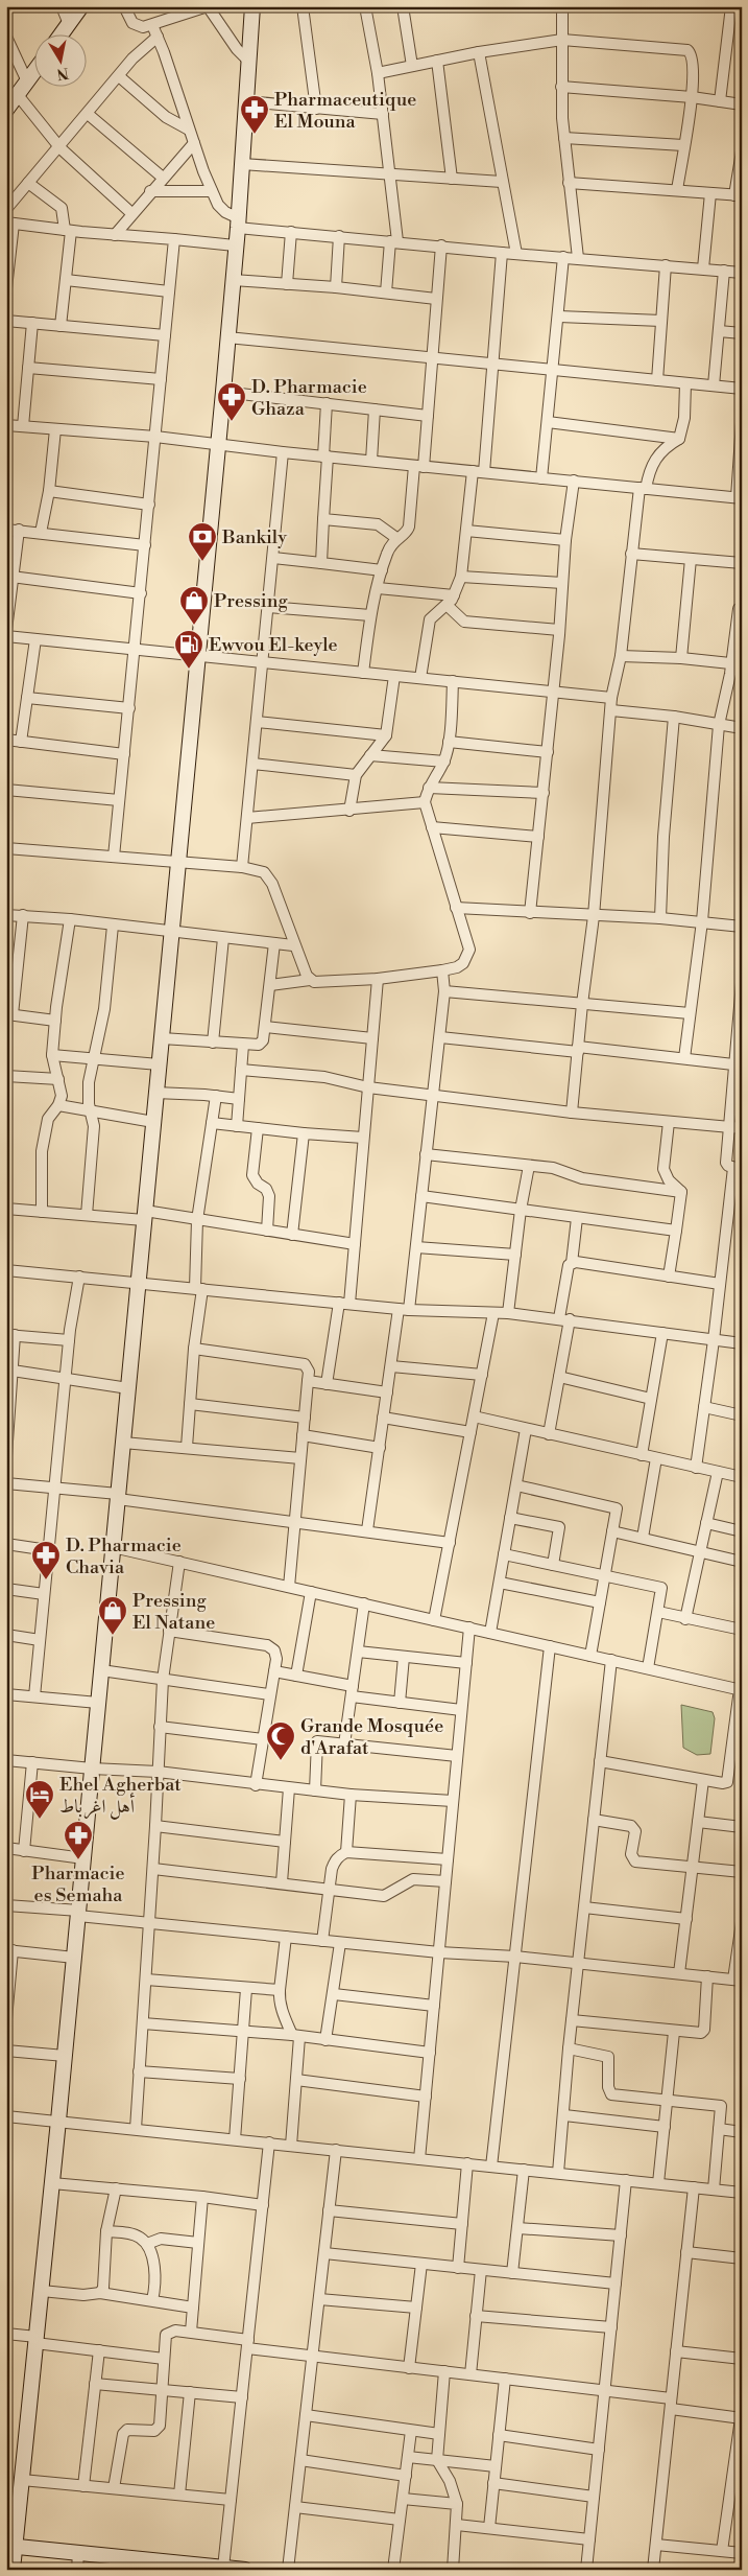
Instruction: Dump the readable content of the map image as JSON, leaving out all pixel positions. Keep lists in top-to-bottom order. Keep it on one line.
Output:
{"places":{"pharmacy":["Pharmaceutique El Mouna","D. Pharmacie Ghaza","D. Pharmacie Chavia","Pharmacie es Semaha"],"bank":["Bankily"],"shop":["Pressing","Pressing El Natane"],"fuel station":["Ewvou El-keyle"],"mosque":["Grande Mosquée d'Arafat"],"hotel":["Ehel Agherbat أهل اغرباط"]},"north":"bottom"}
